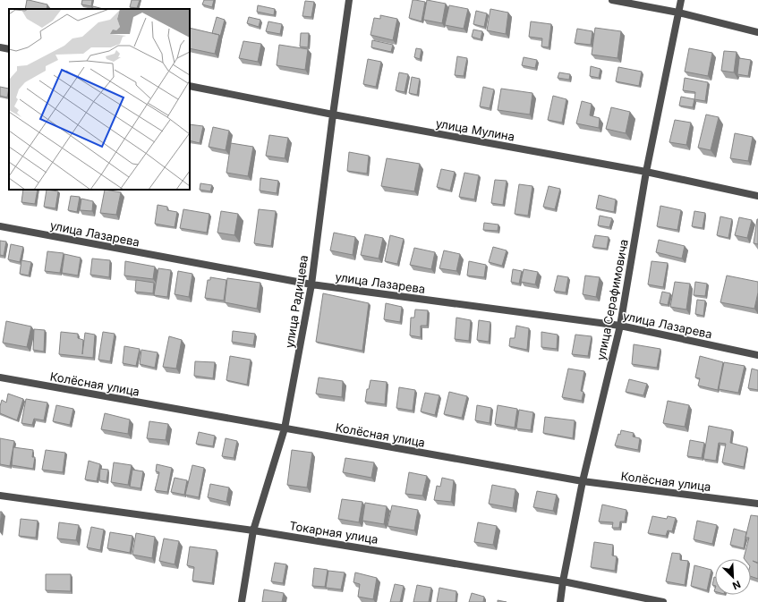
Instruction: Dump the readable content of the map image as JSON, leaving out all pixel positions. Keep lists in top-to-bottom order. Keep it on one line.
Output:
{"streets":{"street":["улица Мулина","улица Лазарева","улица Серафимовича","улица Радищева","Колёсная улица","Токарная улица"]},"crossings":[["улица Мулина","улица Серафимовича"],["улица Мулина","улица Радищева"],["улица Лазарева","улица Серафимовича"],["улица Лазарева","улица Радищева"],["улица Серафимовича","Колёсная улица"],["улица Серафимовича","Токарная улица"],["улица Радищева","Колёсная улица"],["улица Радищева","Токарная улица"]],"north":"bottom right"}
